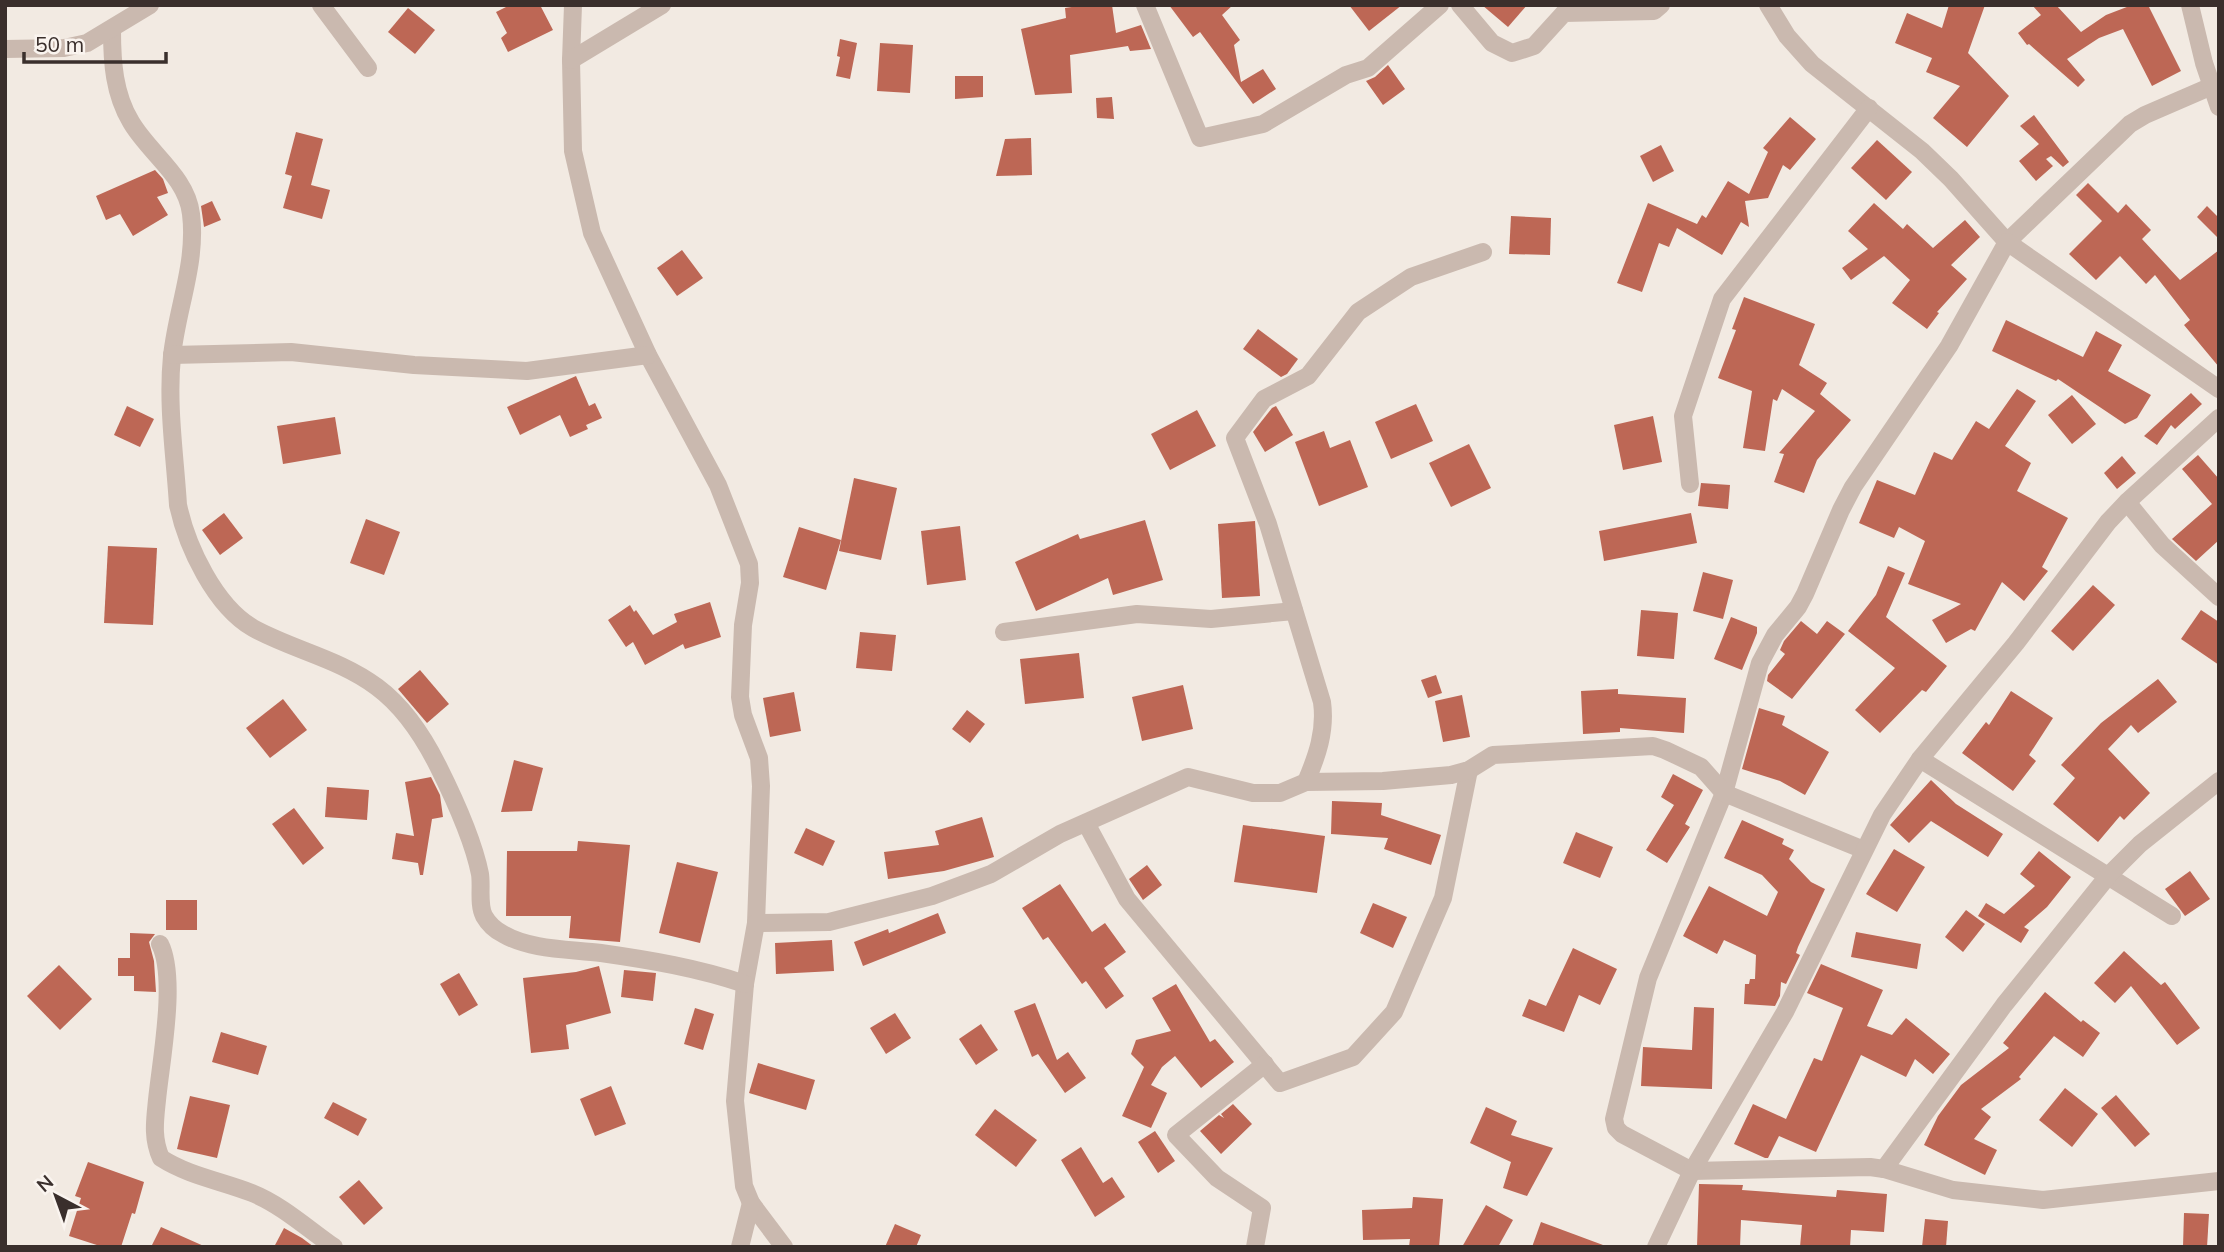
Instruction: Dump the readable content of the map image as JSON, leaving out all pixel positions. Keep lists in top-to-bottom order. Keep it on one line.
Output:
{"scale_bar":"50 m","north":"top left"}
